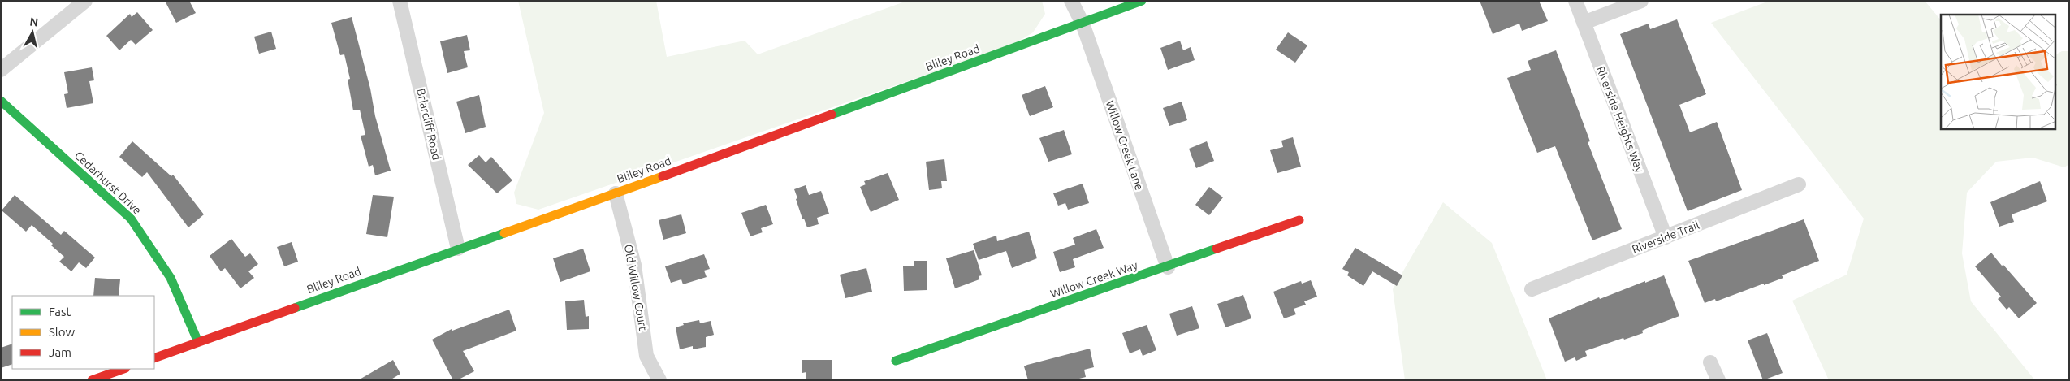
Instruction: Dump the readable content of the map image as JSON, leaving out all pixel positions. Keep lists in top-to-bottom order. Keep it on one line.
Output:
{"streets":{"street":["Bliley Road","Riverside Heights Way","Briarcliff Road","Willow Creek Lane","Cedarhurst Drive","Riverside Trail","Willow Creek Way","Old Willow Court"]},"crossings":[["Bliley Road","Briarcliff Road"],["Bliley Road","Willow Creek Lane"],["Bliley Road","Cedarhurst Drive"],["Bliley Road","Old Willow Court"],["Riverside Heights Way","Riverside Trail"],["Willow Creek Lane","Willow Creek Way"]],"legend":["Fast","Slow","Jam"],"north":"top"}
